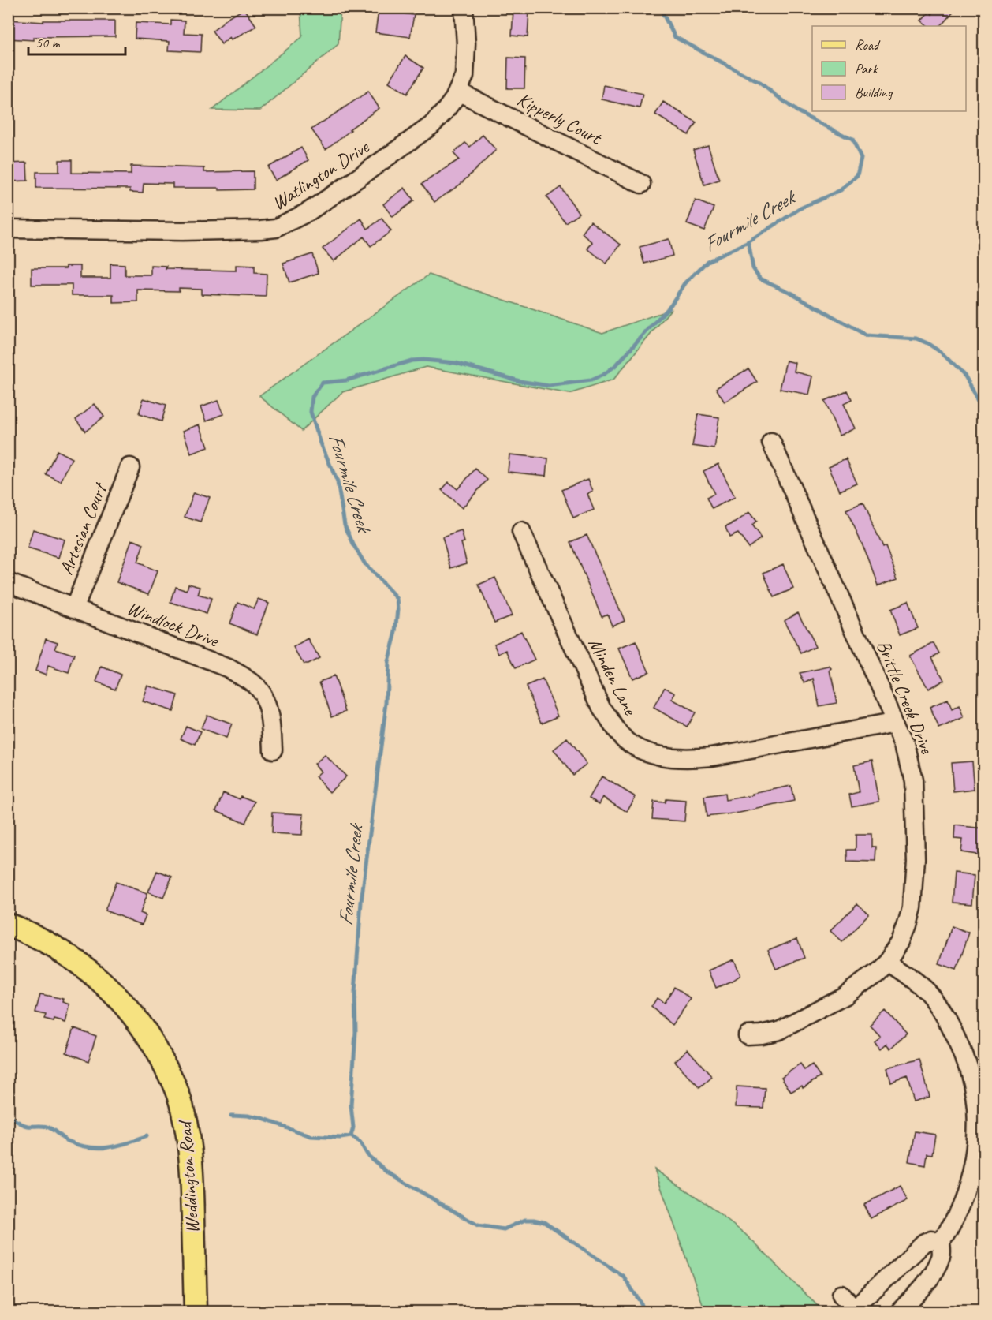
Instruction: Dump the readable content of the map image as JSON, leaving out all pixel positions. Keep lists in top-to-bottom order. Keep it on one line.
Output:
{"streets":{"main road":["Weddington Road"],"street":["Kipperly Court","Watlington Drive","Artesian Court","Windlock Drive","Minden Lane","Brittle Creek Drive"]},"crossings":[["Kipperly Court","Watlington Drive"],["Artesian Court","Windlock Drive"],["Minden Lane","Brittle Creek Drive"]],"water":["Fourmile Creek"],"legend":["Road","Park","Building"],"scale_bar":"50 m"}
